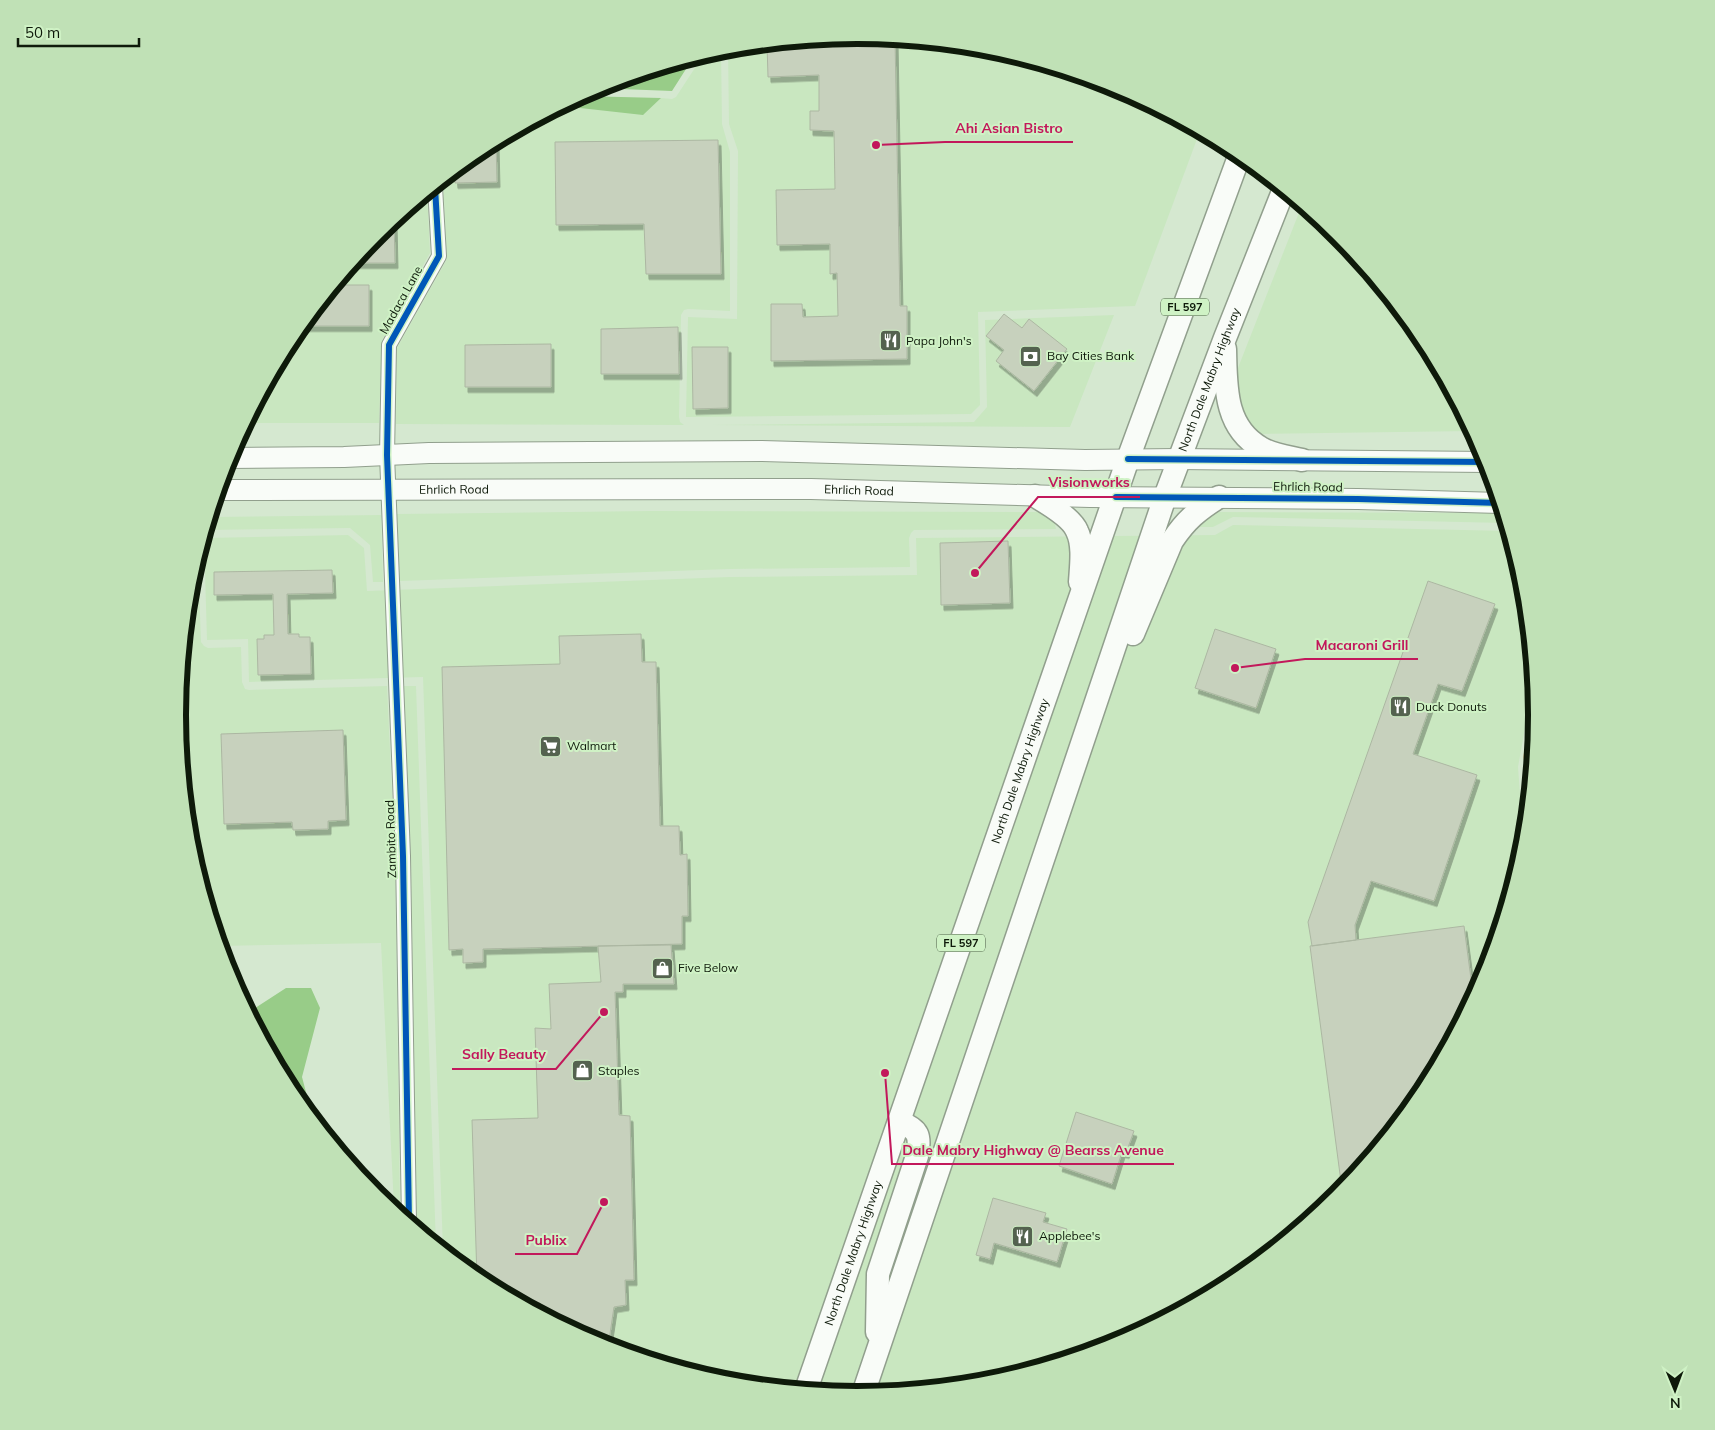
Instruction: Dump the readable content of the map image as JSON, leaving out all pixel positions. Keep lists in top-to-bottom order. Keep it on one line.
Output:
{"streets":{"main road":["FL 597","North Dale Mabry Highway","Ehrlich Road"],"street":["Madaca Lane","Zambito Road"]},"crossings":[["Madaca Lane","Zambito Road"],["North Dale Mabry Highway","Ehrlich Road"],["Ehrlich Road","Zambito Road"]],"places":{"other":["Ahi Asian Bistro","Visionworks","Macaroni Grill","Sally Beauty","Dale Mabry Highway @ Bearss Avenue","Publix"],"restaurant":["Papa John's","Duck Donuts","Applebee's"],"bank":["Bay Cities Bank"],"supermarket":["Walmart"],"shop":["Five Below","Staples"]},"scale_bar":"50 m","north":"bottom"}
